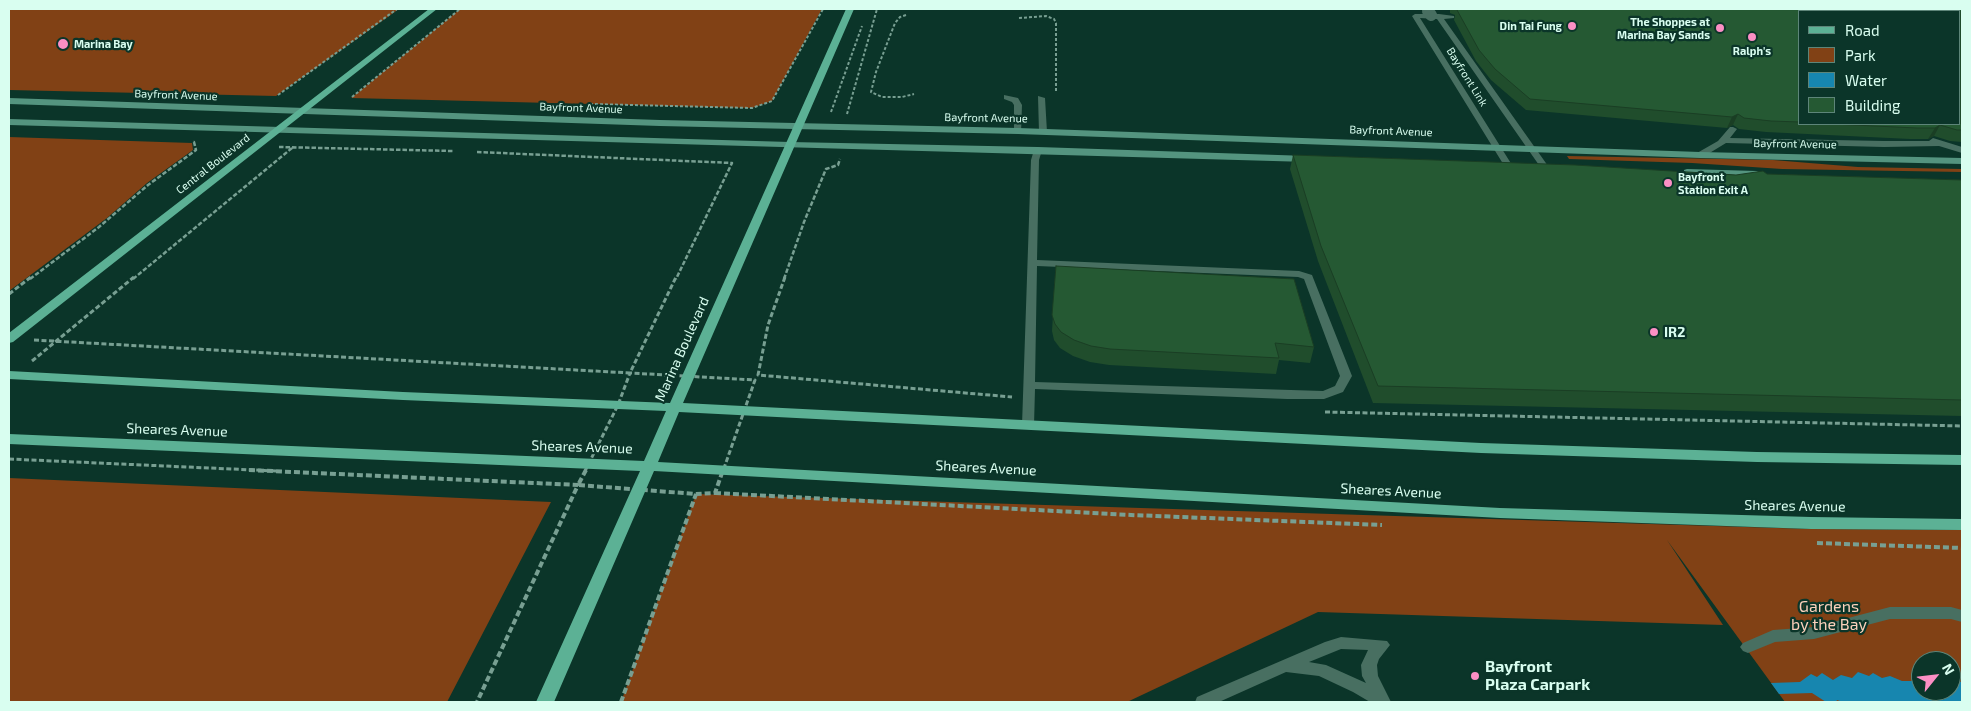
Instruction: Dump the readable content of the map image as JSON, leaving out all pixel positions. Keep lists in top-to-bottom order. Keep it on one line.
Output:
{"streets":{"main road":["Bayfront Avenue","Central Boulevard","Marina Boulevard","Sheares Avenue"],"lane":["Bayfront Link"]},"crossings":[["Bayfront Link","Bayfront Avenue"],["Bayfront Avenue","Central Boulevard"],["Bayfront Avenue","Marina Boulevard"],["Marina Boulevard","Sheares Avenue"]],"parks":["Gardens by the Bay"],"places":["Din Tai Fung","The Shoppes at Marina Bay Sands","Ralph's","Marina Bay","Bayfront Station Exit A","IR2","Bayfront Plaza Carpark"],"legend":["Road","Park","Water","Building"],"north":"top right"}
